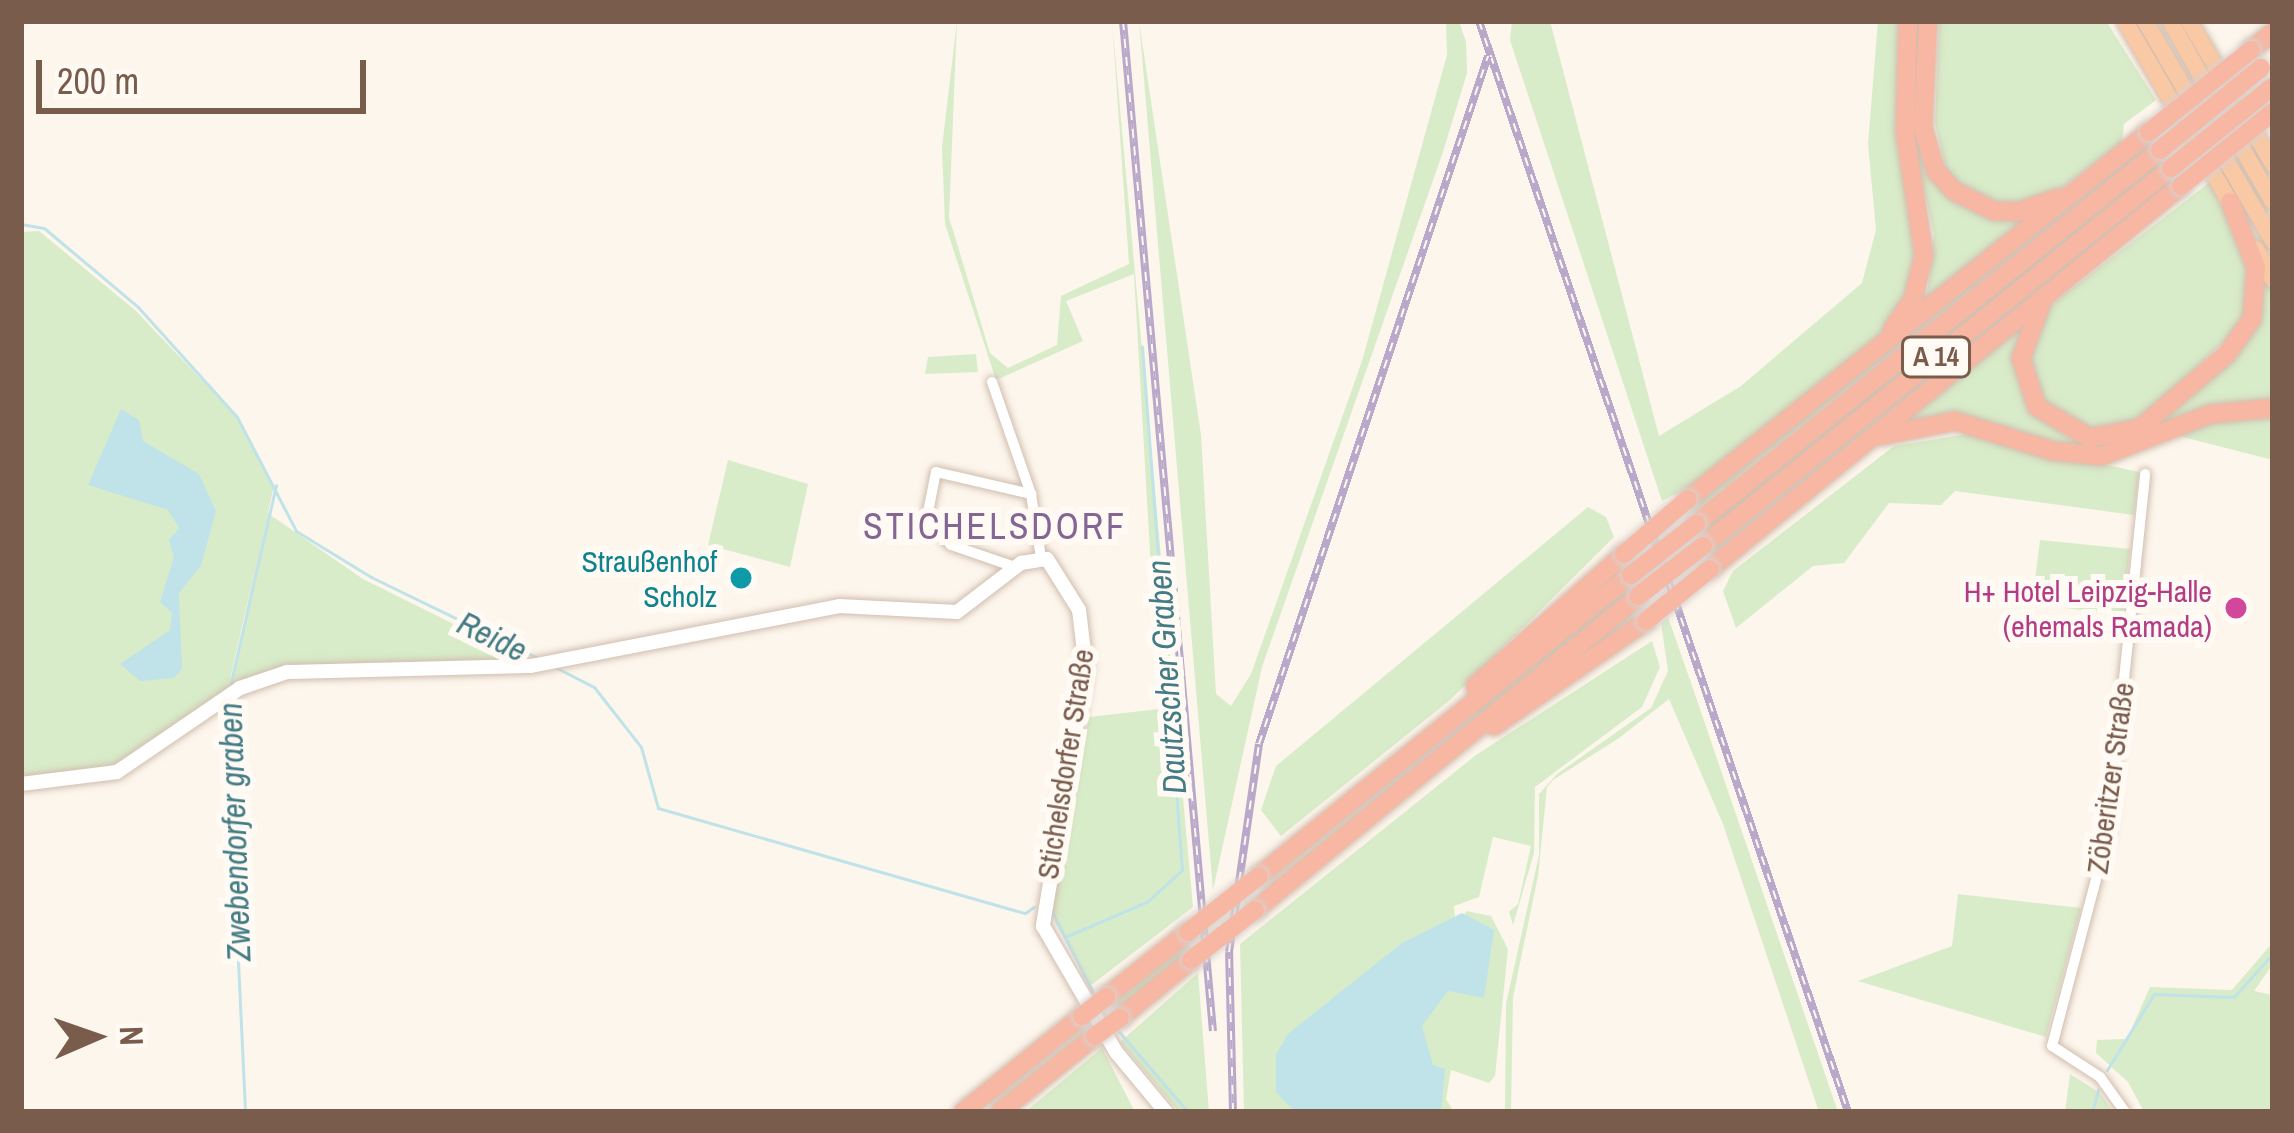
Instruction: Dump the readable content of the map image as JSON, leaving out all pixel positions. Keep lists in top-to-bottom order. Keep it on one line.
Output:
{"streets":{"highway":["A 14"],"street":["Stichelsdorfer Straße","Zöberitzer Straße"]},"districts":["STICHELSDORF"],"water":["Reide","Dautzscher Graben","Zwebendorfer graben"],"places":["Straußenhof Scholz","H+ Hotel Leipzig-Halle (ehemals Ramada)"],"scale_bar":"200 m","north":"right"}
